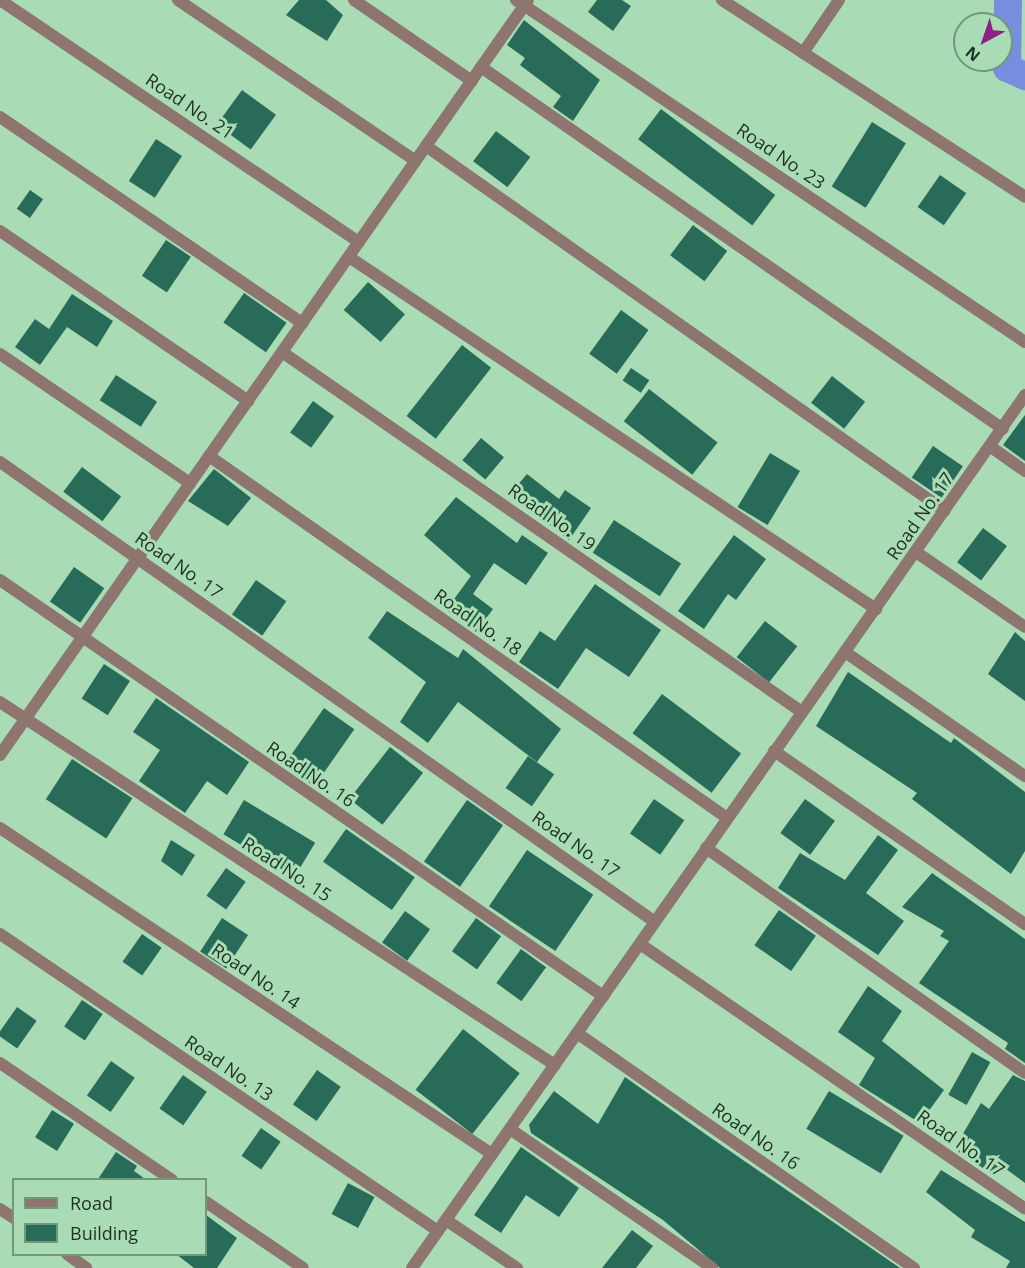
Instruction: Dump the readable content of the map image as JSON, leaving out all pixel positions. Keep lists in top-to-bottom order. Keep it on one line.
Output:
{"streets":{"street":["Road No. 21","Road No. 23","Road No. 17","Road No. 19","Road No. 18","Road No. 16","Road No. 15","Road No. 14","Road No. 13"]},"crossings":[["Road No. 17","Road No. 19"],["Road No. 17","Road No. 18"]],"legend":["Road","Building"],"north":"bottom left"}
